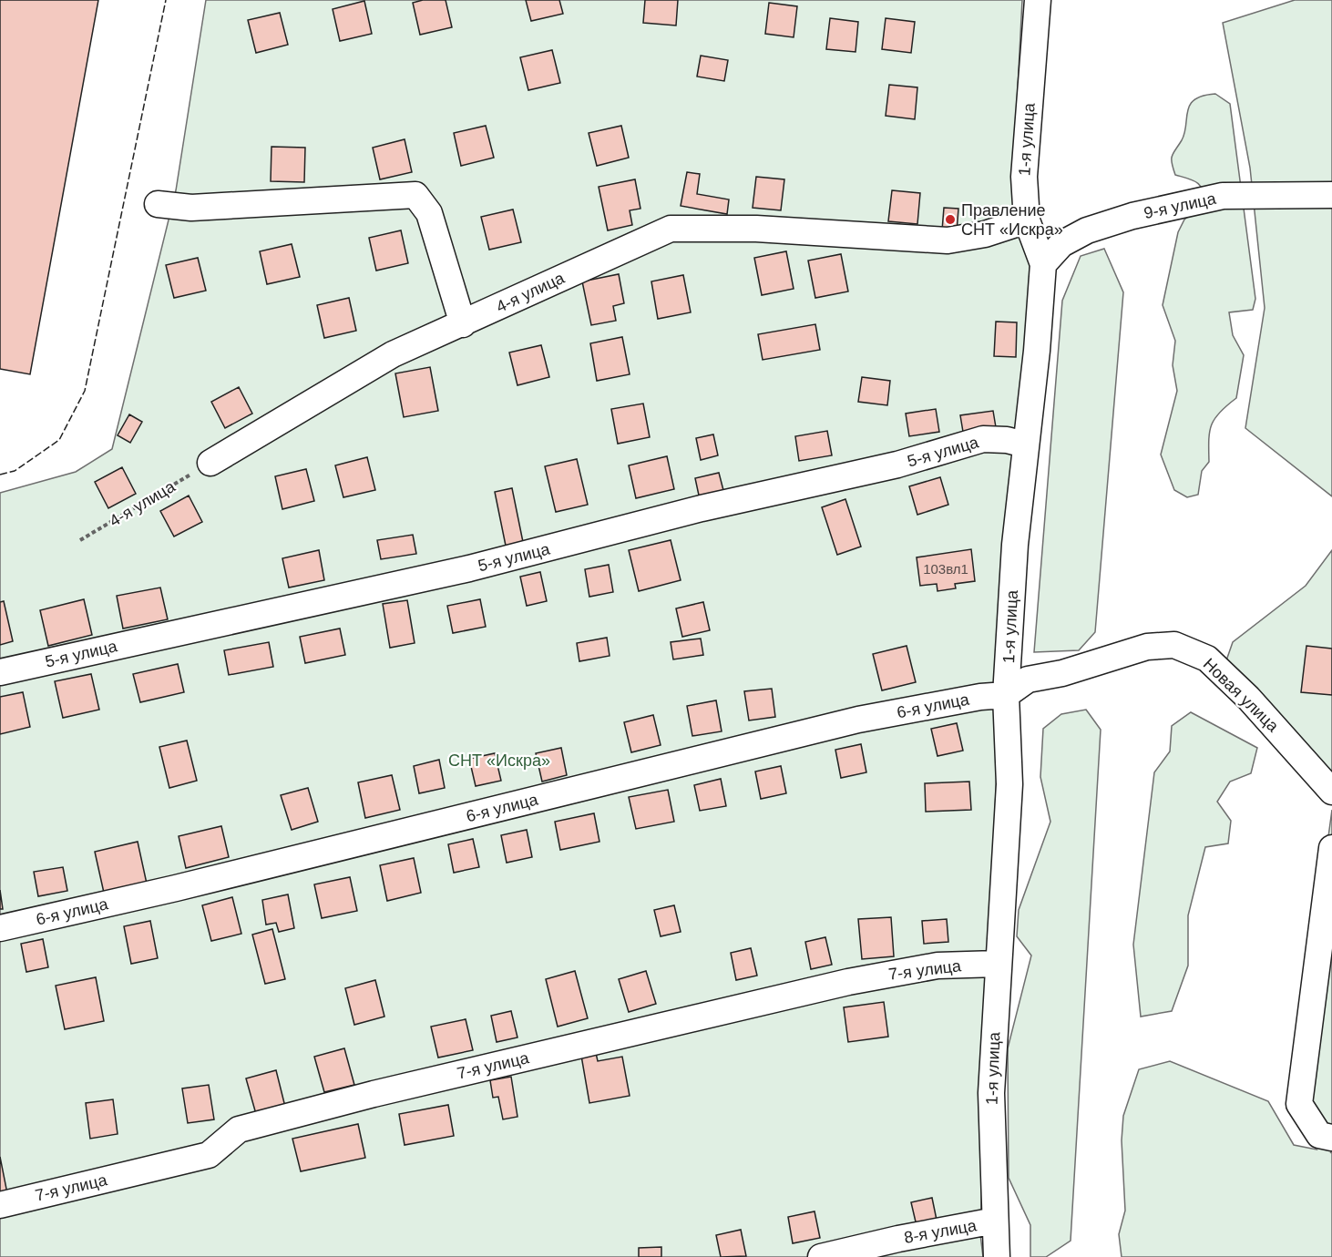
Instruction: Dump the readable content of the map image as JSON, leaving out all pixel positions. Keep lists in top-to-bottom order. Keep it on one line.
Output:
{"streets":{"street":["1-я улица","9-я улица","4-я улица","5-я улица","Новая улица","6-я улица","7-я улица","8-я улица"]},"crossings":[["1-я улица","9-я улица"],["1-я улица","4-я улица"],["1-я улица","5-я улица"],["1-я улица","Новая улица"],["1-я улица","6-я улица"],["1-я улица","7-я улица"],["1-я улица","8-я улица"],["Новая улица","6-я улица"]],"parks":["СНТ «Искра»"],"places":["Правление СНТ «Искра»"],"house_numbers":["103вл1"]}
